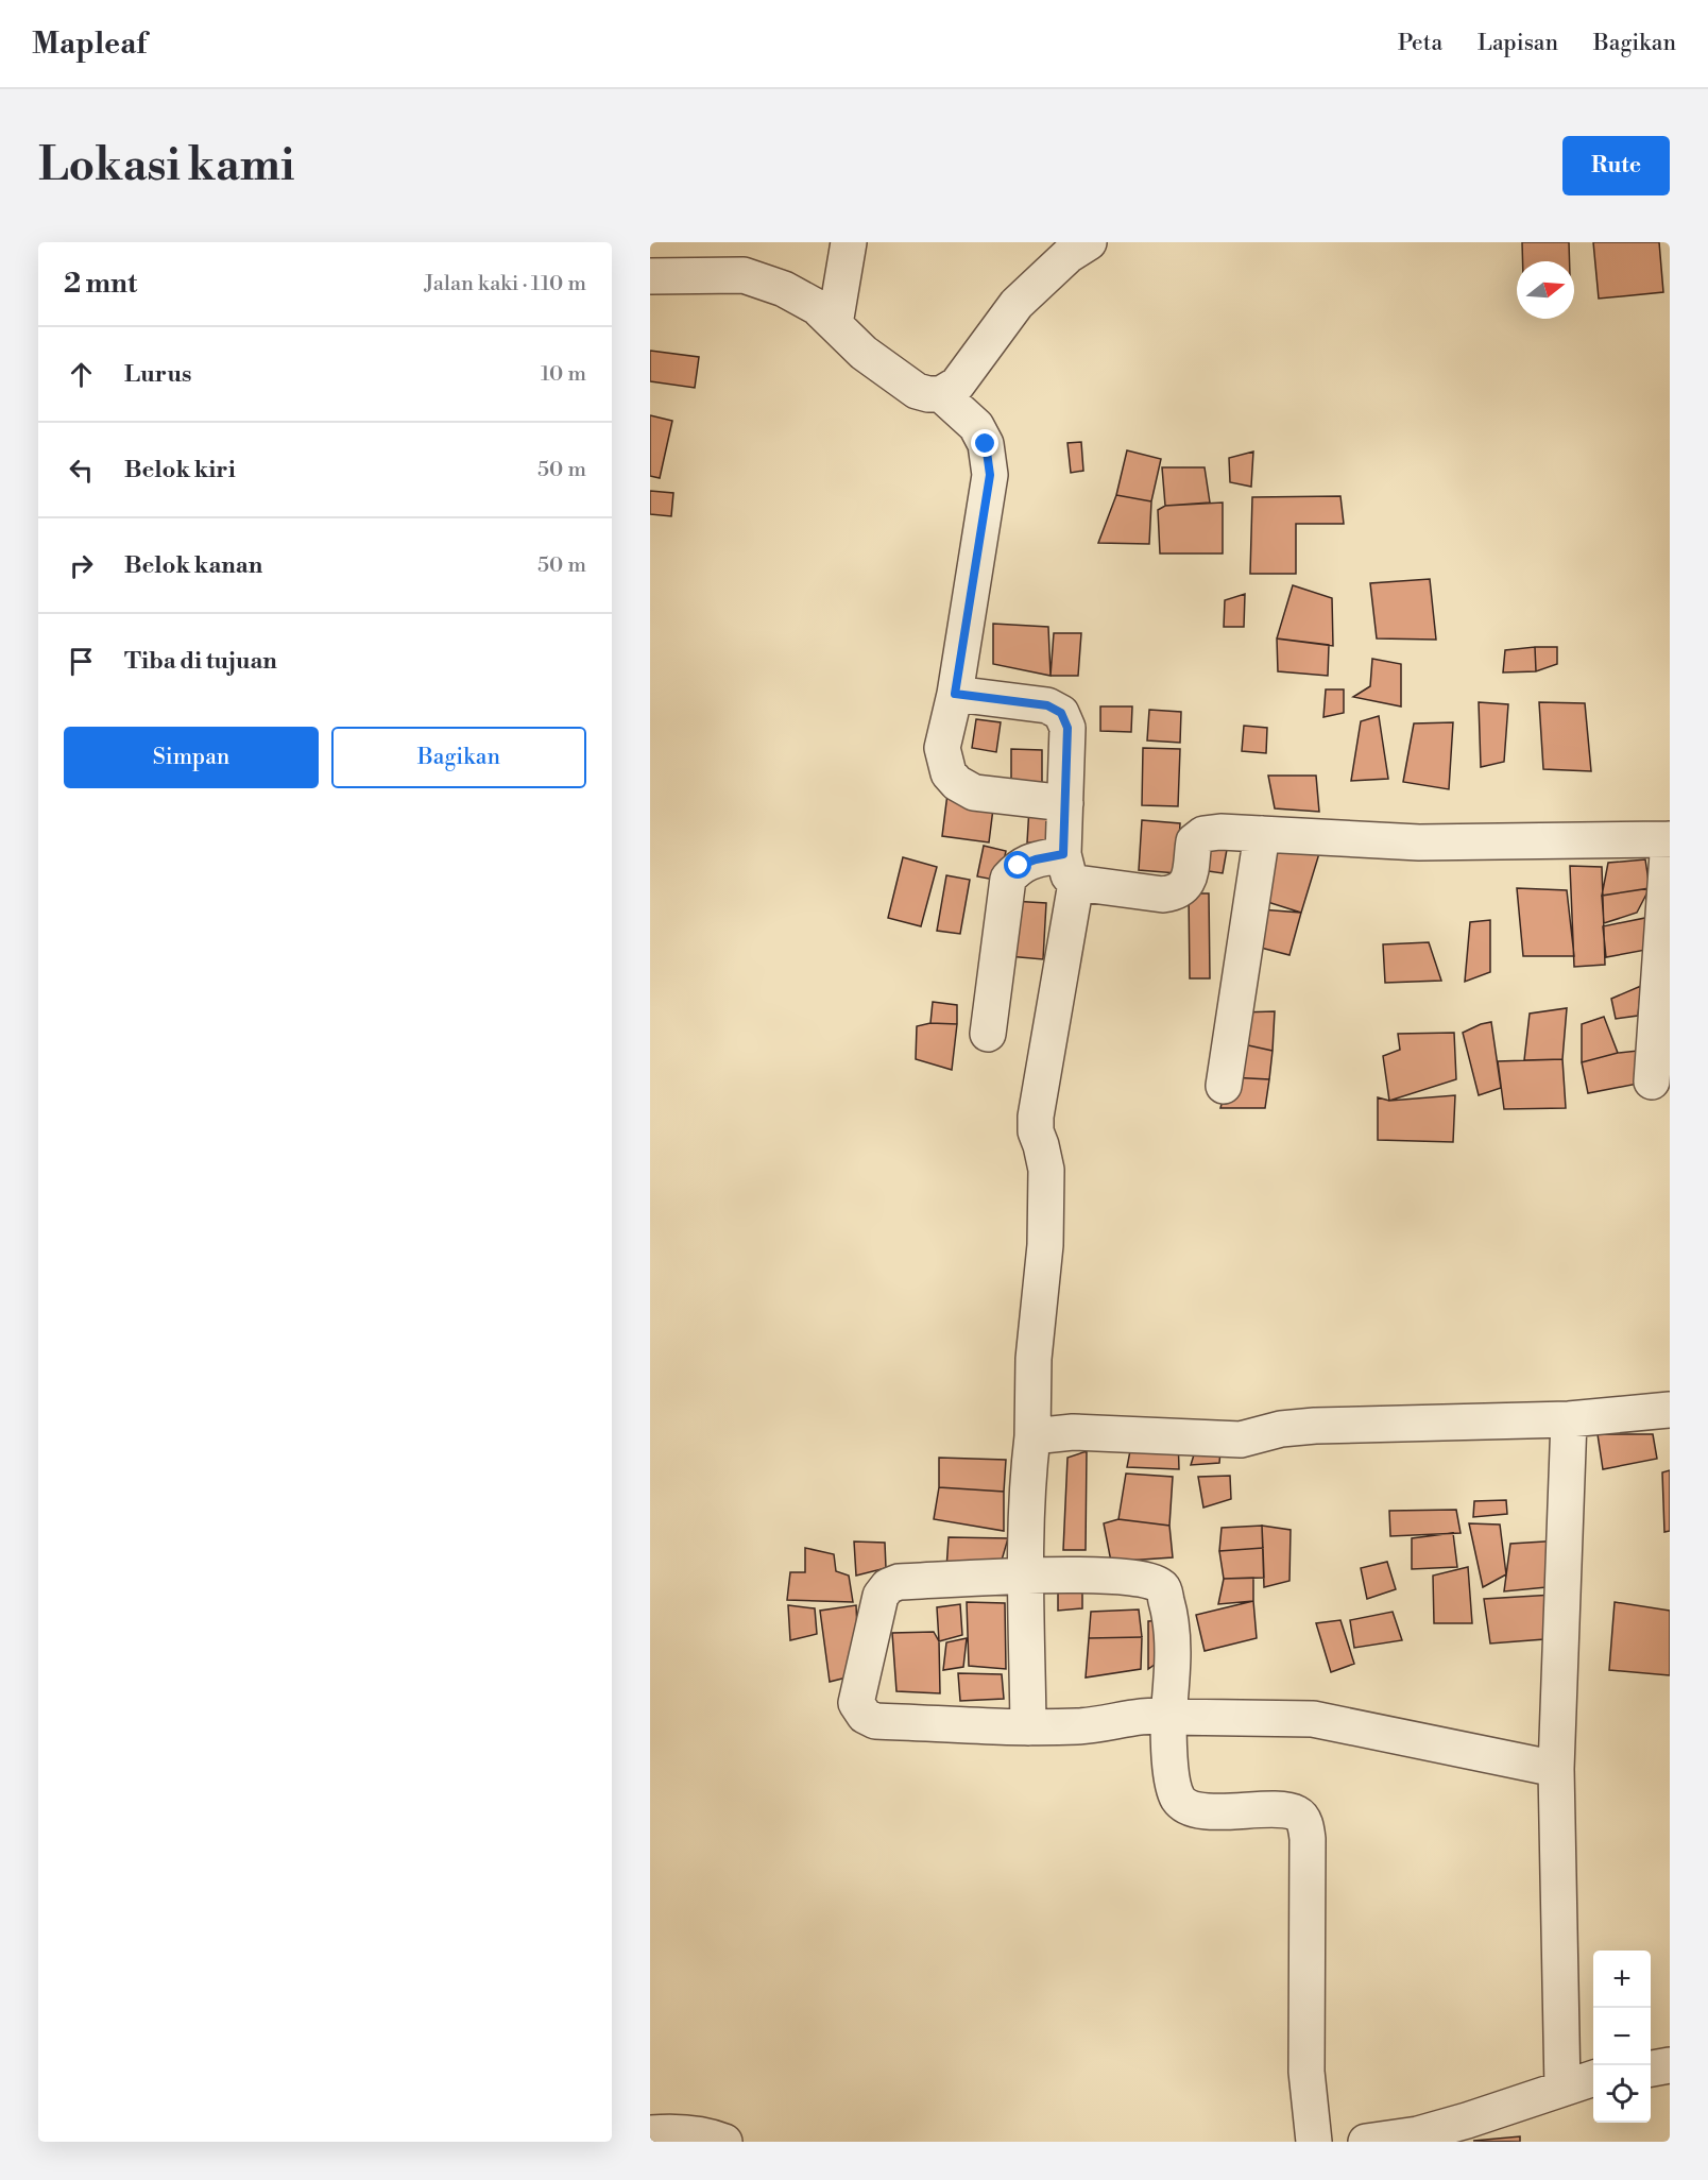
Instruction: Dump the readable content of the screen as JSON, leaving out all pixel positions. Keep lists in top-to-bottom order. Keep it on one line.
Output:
{"north":"right","page":{"header":"Mapleaf","nav":["Peta","Lapisan","Bagikan"],"buttons":["Rute",["Simpan","Bagikan"]],"title":"Lokasi kami","heading":["2 mnt","Jalan kaki · 110 m"],"list":[["Lurus","10 m"],["Belok kiri","50 m"],["Belok kanan","50 m"],"Tiba di tujuan"],"map_buttons":["+","−"]}}
